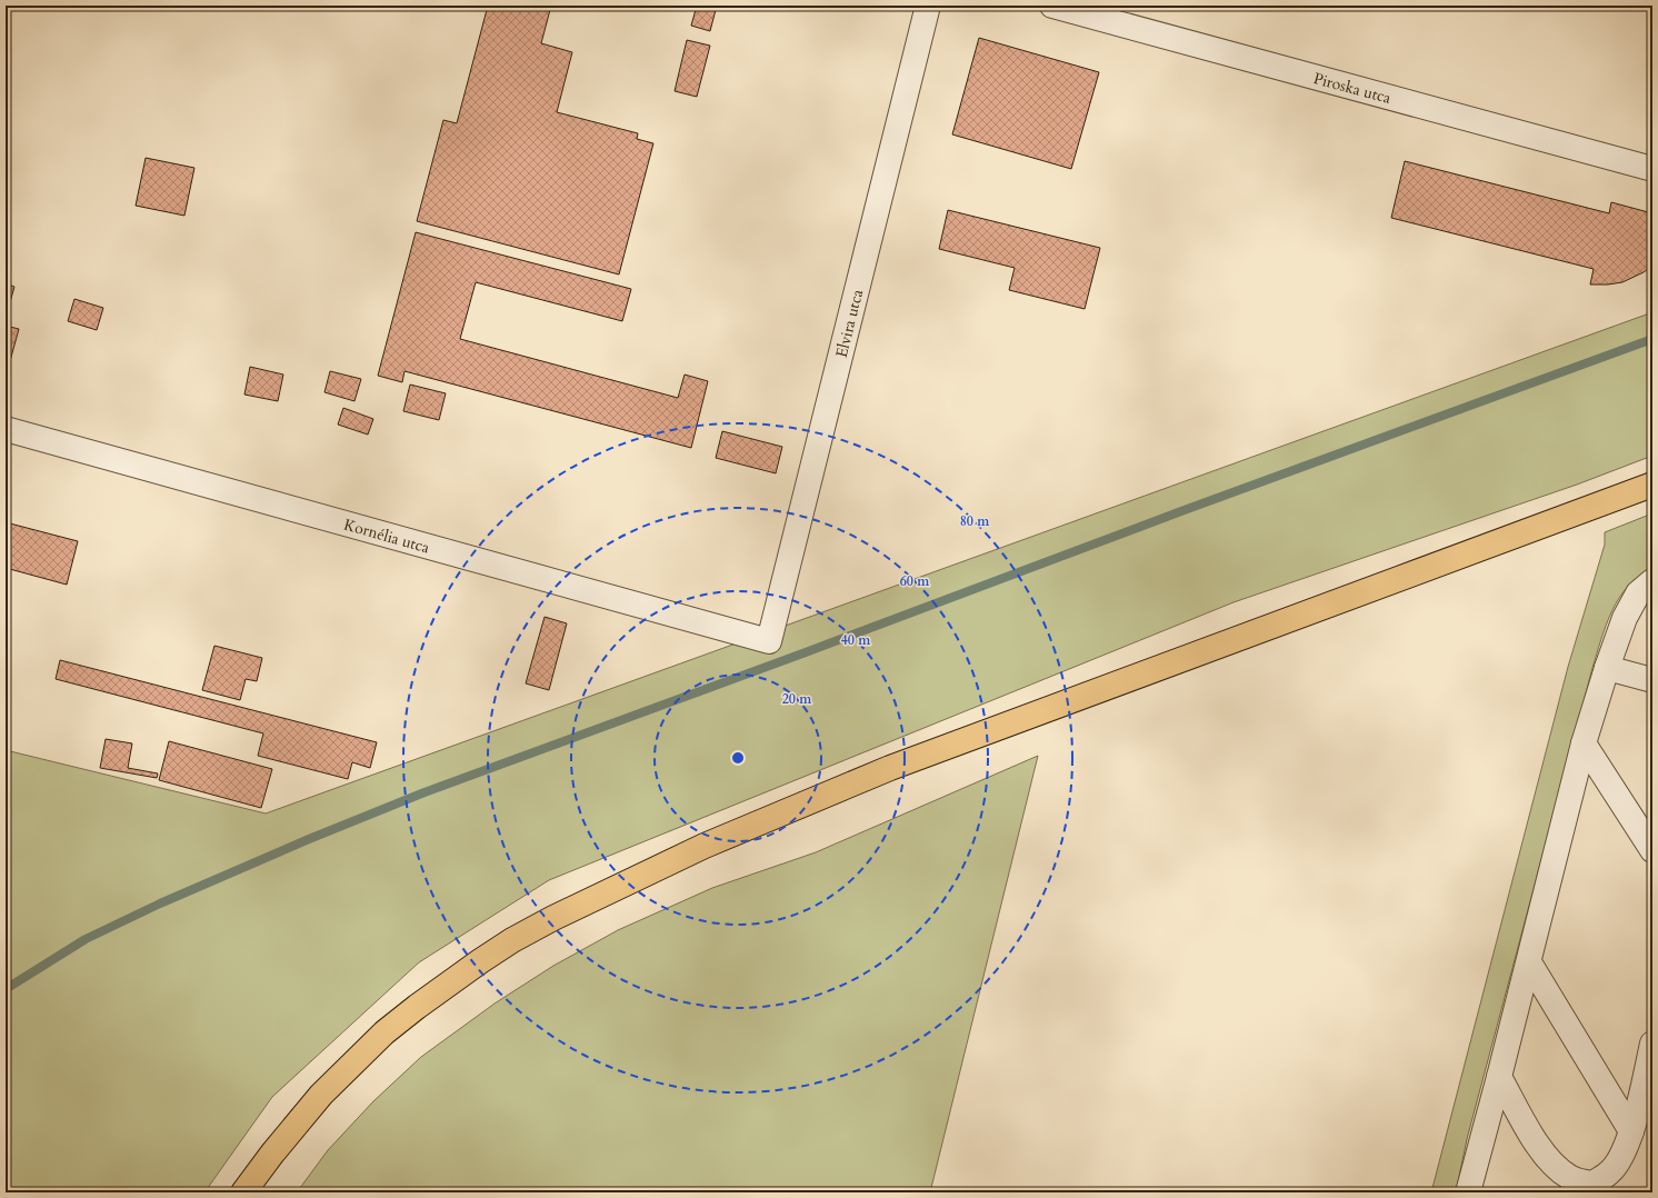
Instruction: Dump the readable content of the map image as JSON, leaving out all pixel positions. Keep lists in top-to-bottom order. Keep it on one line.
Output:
{"streets":{"street":["Piroska utca","Elvira utca","Kornélia utca"]},"crossings":[["Elvira utca","Kornélia utca"]],"rings":["80 m","60 m","40 m","20 m"]}
